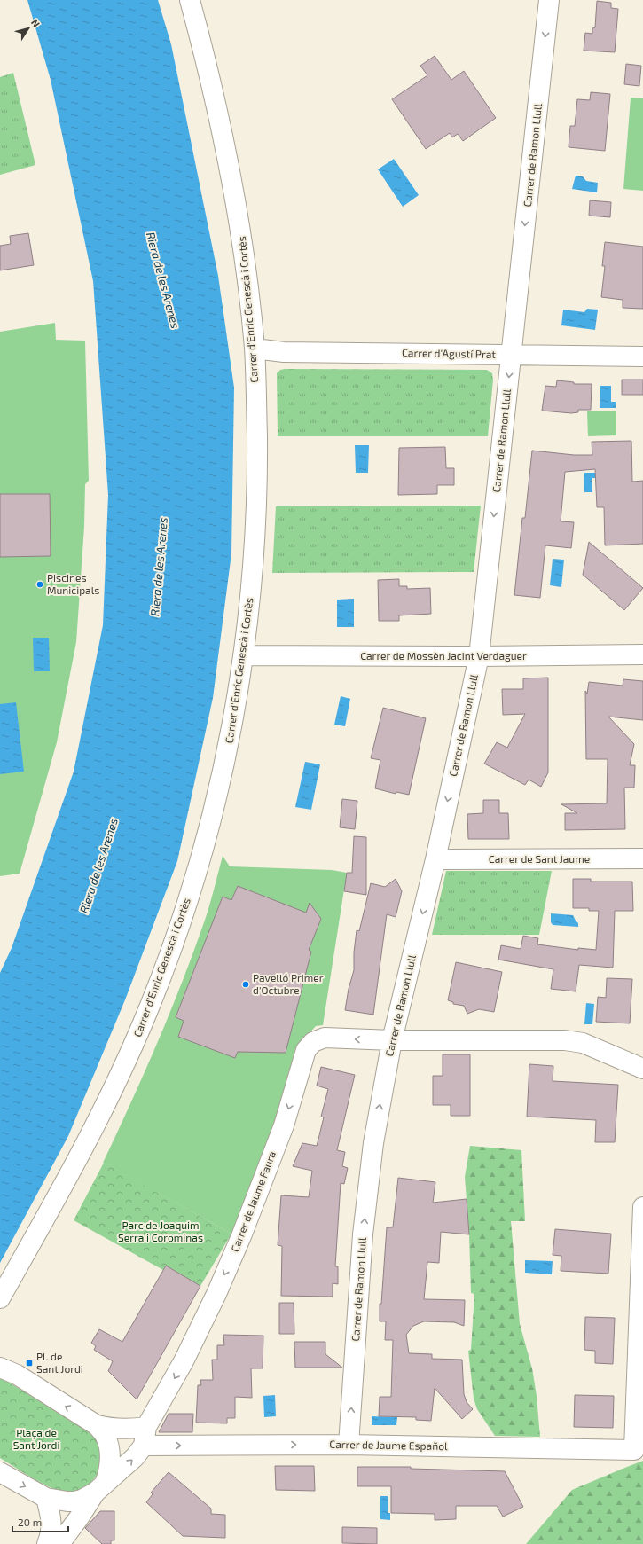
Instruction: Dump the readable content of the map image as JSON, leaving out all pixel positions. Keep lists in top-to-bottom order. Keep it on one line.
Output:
{"streets":{"street":["Carrer de Ramon Llull","Carrer d'Enric Genescà i Cortès","Carrer d'Agustí Prat","Carrer de Mossèn Jacint Verdaguer","Carrer de Sant Jaume","Carrer de Jaume Faura","Carrer de Jaume Español"]},"crossings":[["Carrer de Ramon Llull","Carrer d'Agustí Prat"],["Carrer de Ramon Llull","Carrer de Mossèn Jacint Verdaguer"],["Carrer de Ramon Llull","Carrer de Sant Jaume"],["Carrer de Ramon Llull","Carrer de Jaume Faura"],["Carrer de Ramon Llull","Carrer de Jaume Español"],["Carrer d'Enric Genescà i Cortès","Carrer d'Agustí Prat"],["Carrer d'Enric Genescà i Cortès","Carrer de Mossèn Jacint Verdaguer"],["Carrer de Jaume Faura","Carrer de Jaume Español"]],"water":["Riera de les Arenes"],"parks":["Parc de Joaquim Serra i Corominas","Plaça de Sant Jordi"],"places":{"other":["Piscines Municipals","Pavelló Primer d'Octubre"],"transit":["Pl. de Sant Jordi"]},"scale_bar":"20 m","north":"top right"}
